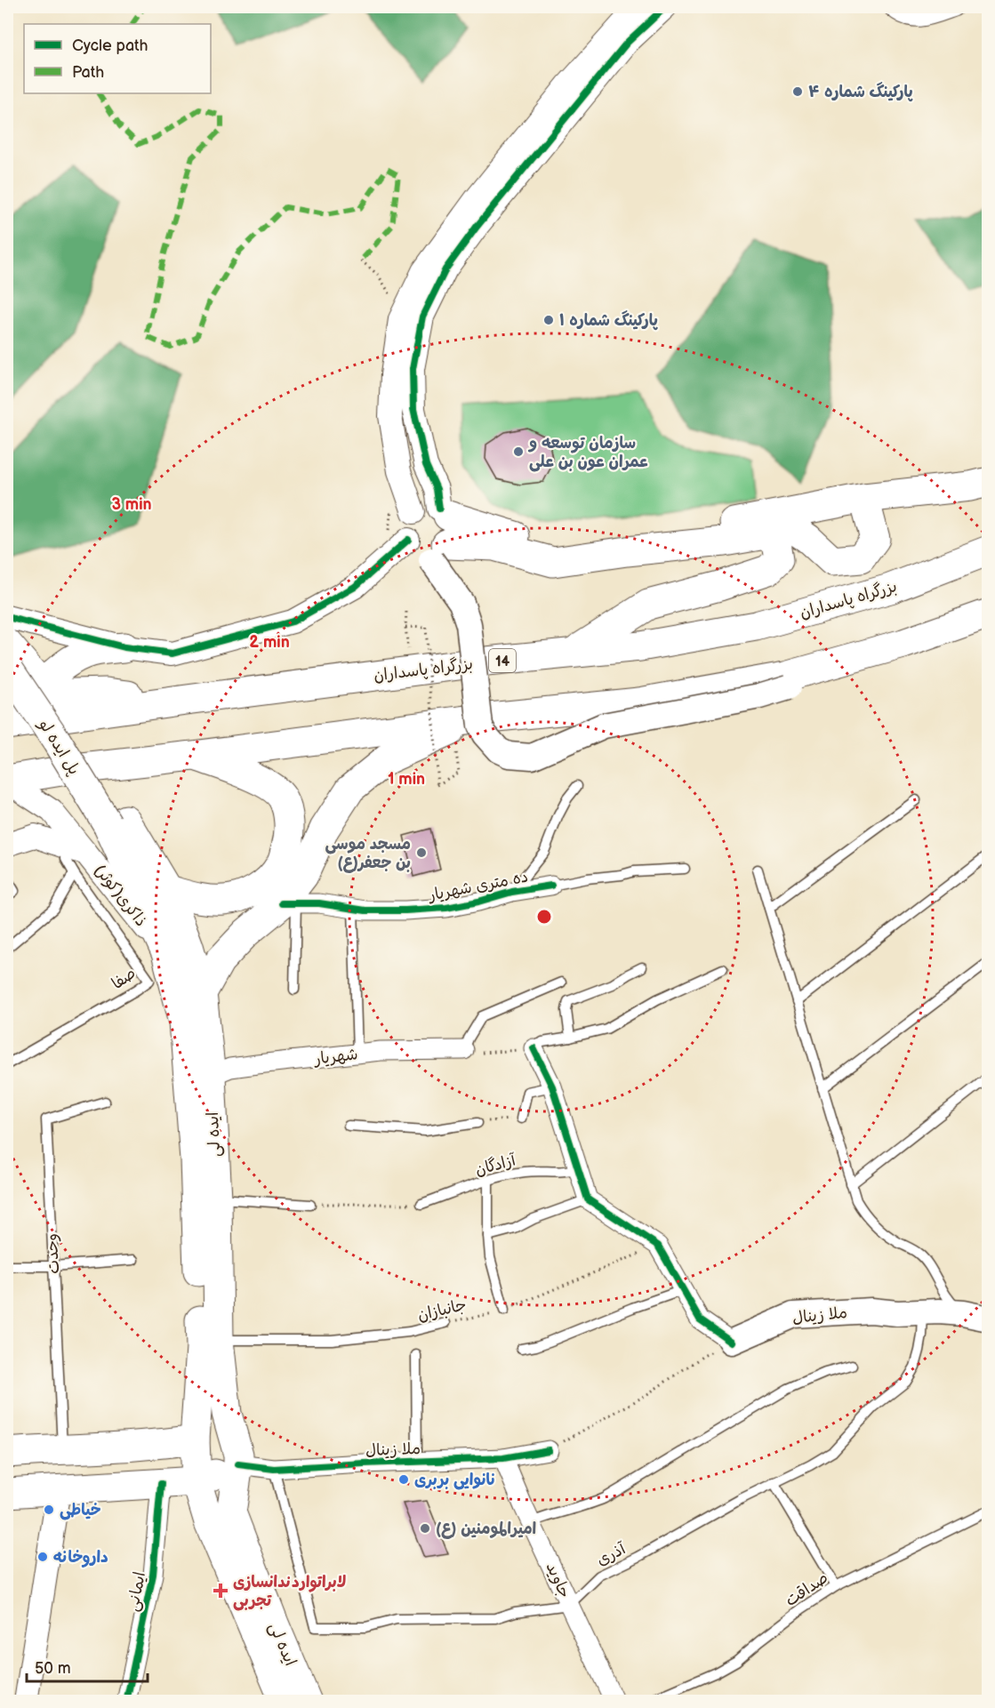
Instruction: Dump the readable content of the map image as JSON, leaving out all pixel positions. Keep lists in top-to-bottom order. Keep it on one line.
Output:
{"streets":{"main road":["بزرگراه پاسداران","14","پل ایده لو","ایده لی","ملا زینال","ایده لى"],"street":["ده متری شهریار","ذاکری(کوثر)","شهریار","جاوید","ایمانی"],"lane":["صفا","آزادگان","وحدت","جانبازان","آذری","صداقت"]},"crossings":[["پل ایده لو","ایده لی"],["ذاکری(کوثر)","صفا"],["ذاکری(کوثر)","ایده لی"],["شهریار","ایده لی"],["ایده لی","جانبازان"],["ایده لی","ملا زینال"],["ایده لی","ایده لى"],["ملا زینال","آذری"],["ملا زینال","جاوید"],["ملا زینال","ایده لى"],["آذری","جاوید"]],"places":{"other":["پارکینگ شماره ۴","پارکینگ شماره ۱","سازمان توسعه و عمران عون بن علی","مسجد موسی بن جعفر(ع)","نانوایی بربری","خیاطی","امیرالمومنین (ع)","داروخانه"],"health":["لابراتواردندانسازی تجربی"]},"legend":["Cycle path","Path"],"scale_bar":"50 m","rings":["3 min","2 min","1 min"]}
